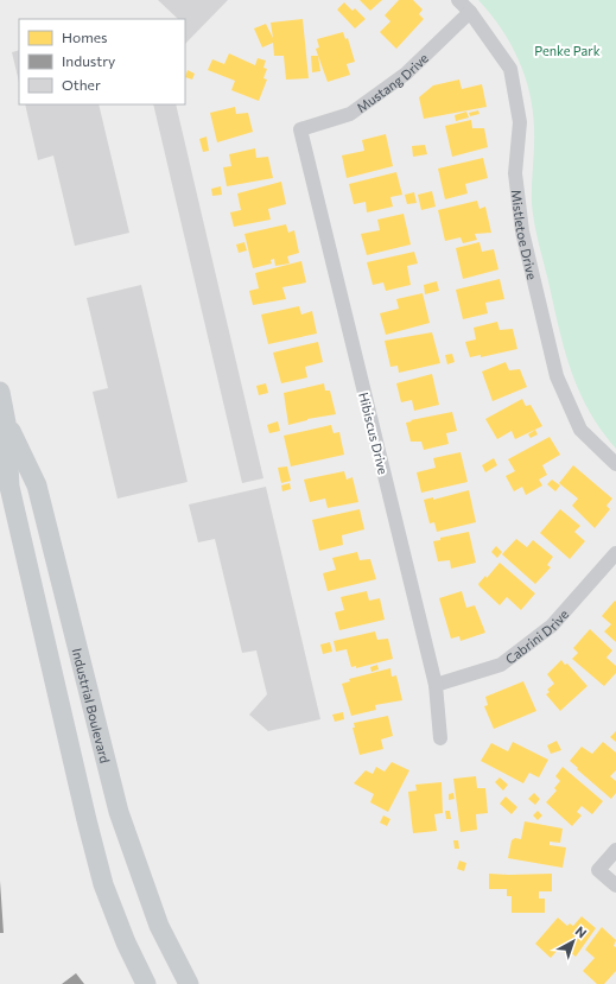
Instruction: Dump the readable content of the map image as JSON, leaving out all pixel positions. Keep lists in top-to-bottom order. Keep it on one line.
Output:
{"streets":{"main road":["Industrial Boulevard"],"street":["Mustang Drive","Mistletoe Drive","Hibiscus Drive","Cabrini Drive"]},"crossings":[["Mustang Drive","Mistletoe Drive"],["Mustang Drive","Hibiscus Drive"],["Hibiscus Drive","Cabrini Drive"]],"parks":["Penke Park"],"legend":["Homes","Industry","Other"],"north":"top right"}
